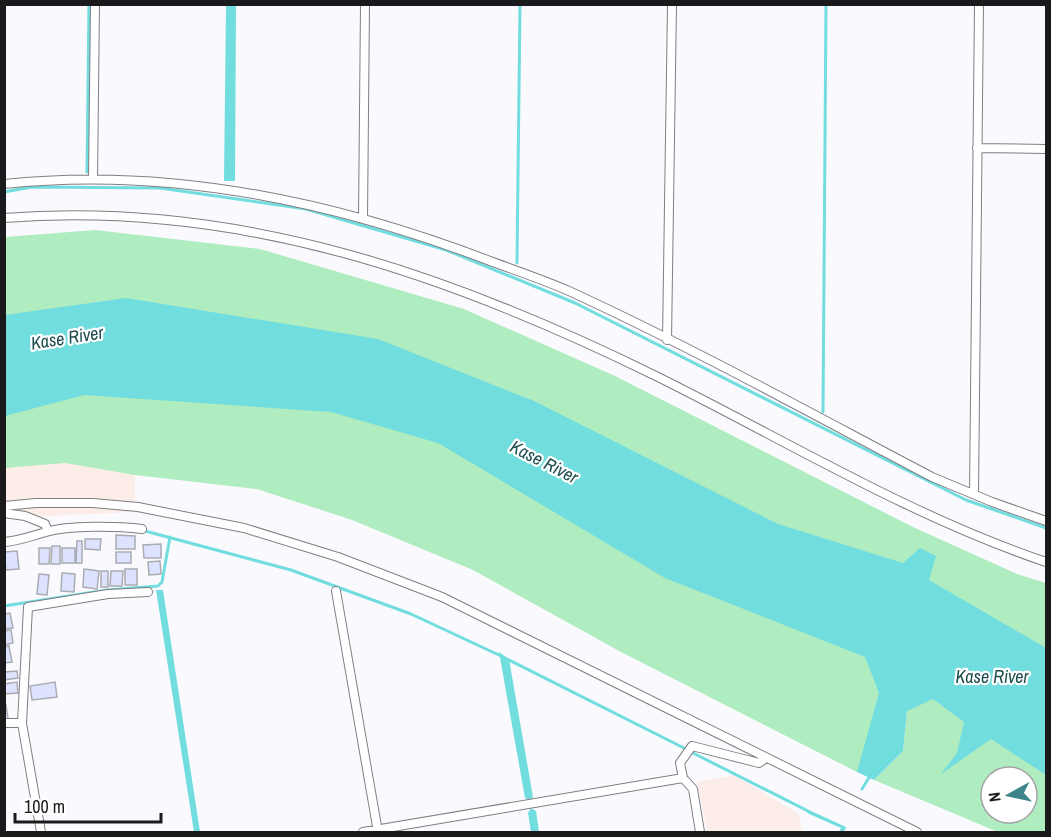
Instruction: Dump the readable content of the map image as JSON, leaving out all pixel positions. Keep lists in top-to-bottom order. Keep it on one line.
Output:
{"water":["Kase River"],"scale_bar":"100 m","north":"left"}
